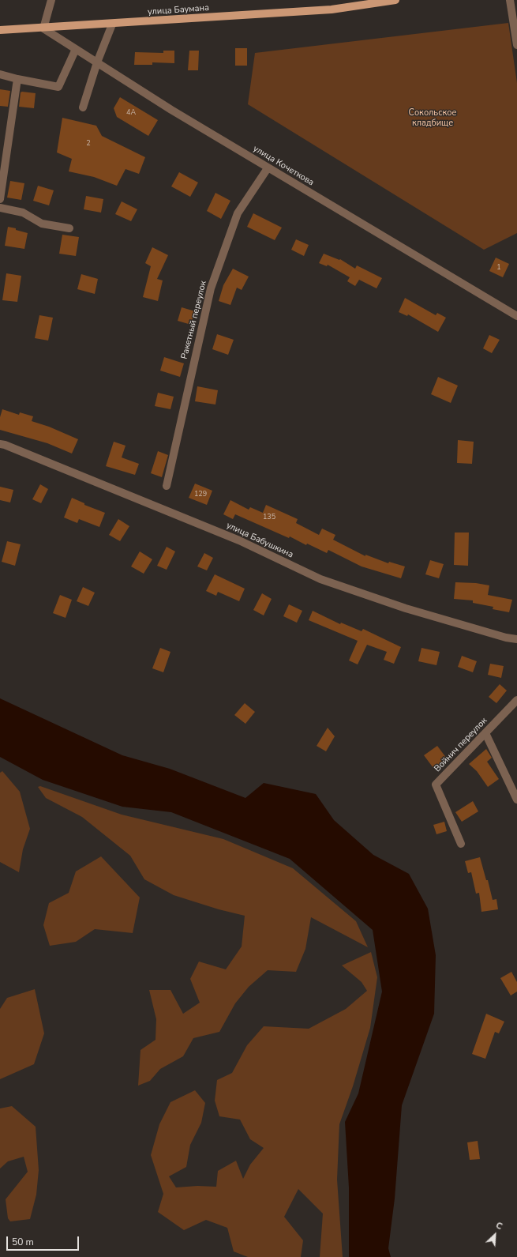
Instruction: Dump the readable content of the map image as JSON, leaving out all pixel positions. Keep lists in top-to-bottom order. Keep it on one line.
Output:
{"streets":{"main road":["улица Баумана"],"street":["улица Кочеткова","Ракетный переулок","улица Бабушкина","Войнич переулок"]},"crossings":[["улица Баумана","улица Кочеткова"],["улица Кочеткова","Ракетный переулок"]],"parks":["Сокольское кладбище"],"house_numbers":["4А","2","1","129","135"],"scale_bar":"50 m","north":"top right"}
